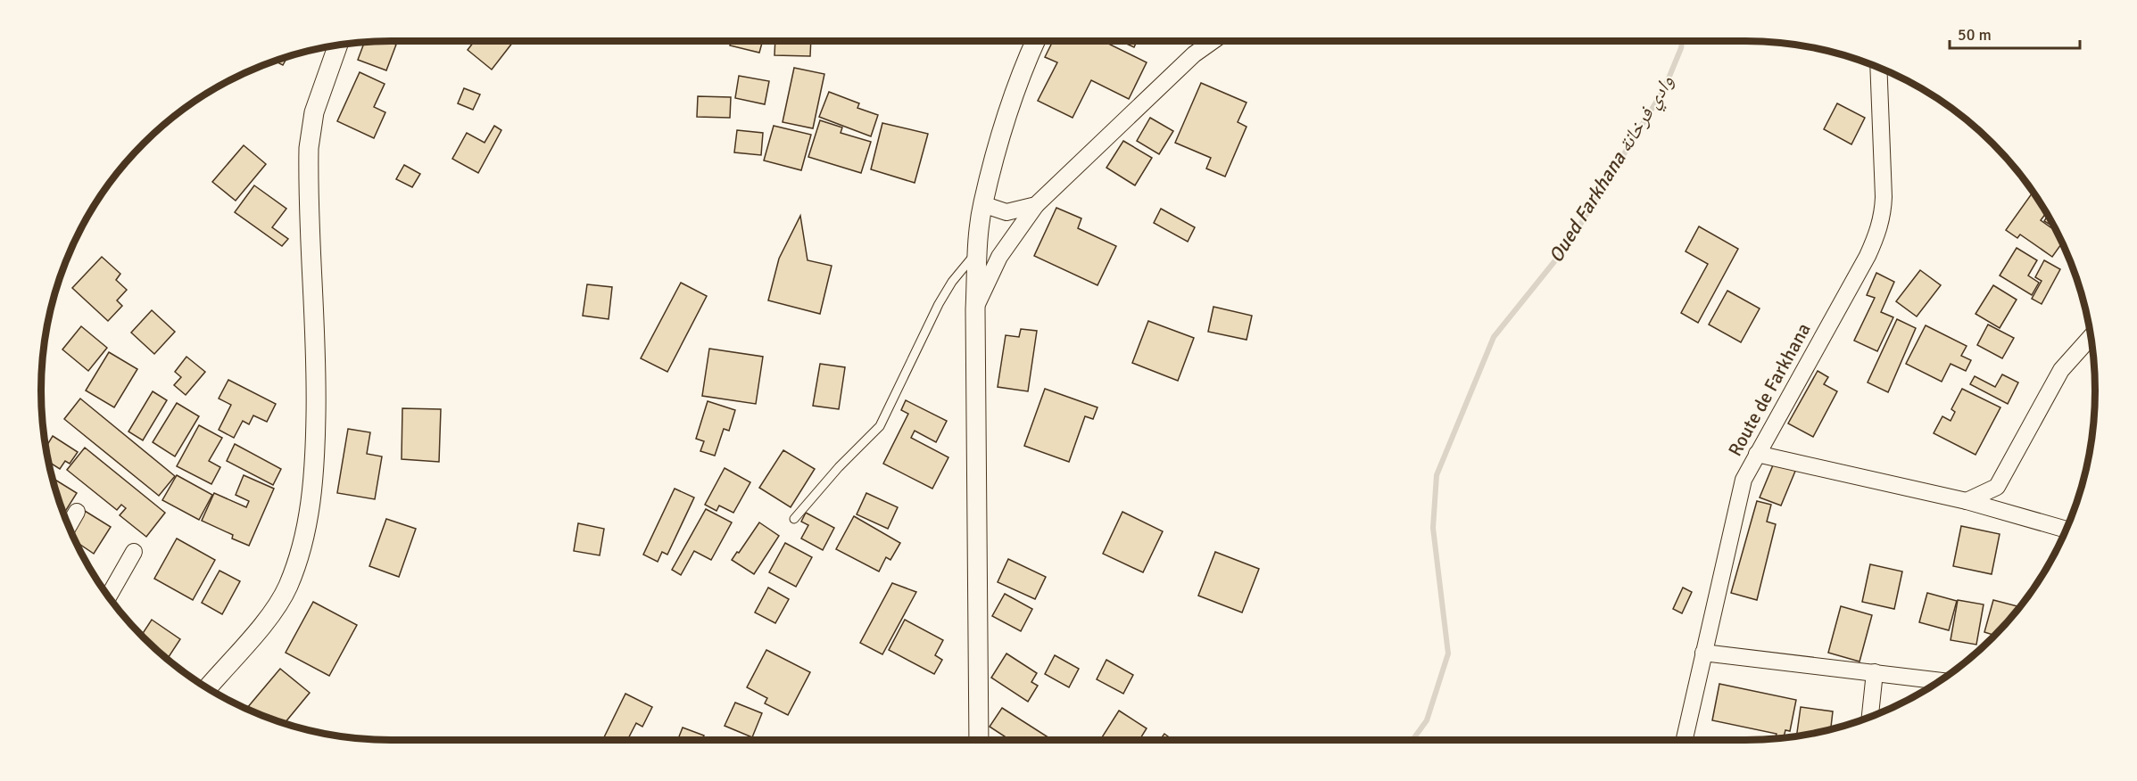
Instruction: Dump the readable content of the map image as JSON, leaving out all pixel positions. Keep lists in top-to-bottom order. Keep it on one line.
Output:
{"streets":{"street":["Route de Farkhana"]},"water":["Oued Farkhana وادي فرخانة"],"scale_bar":"50 m"}
